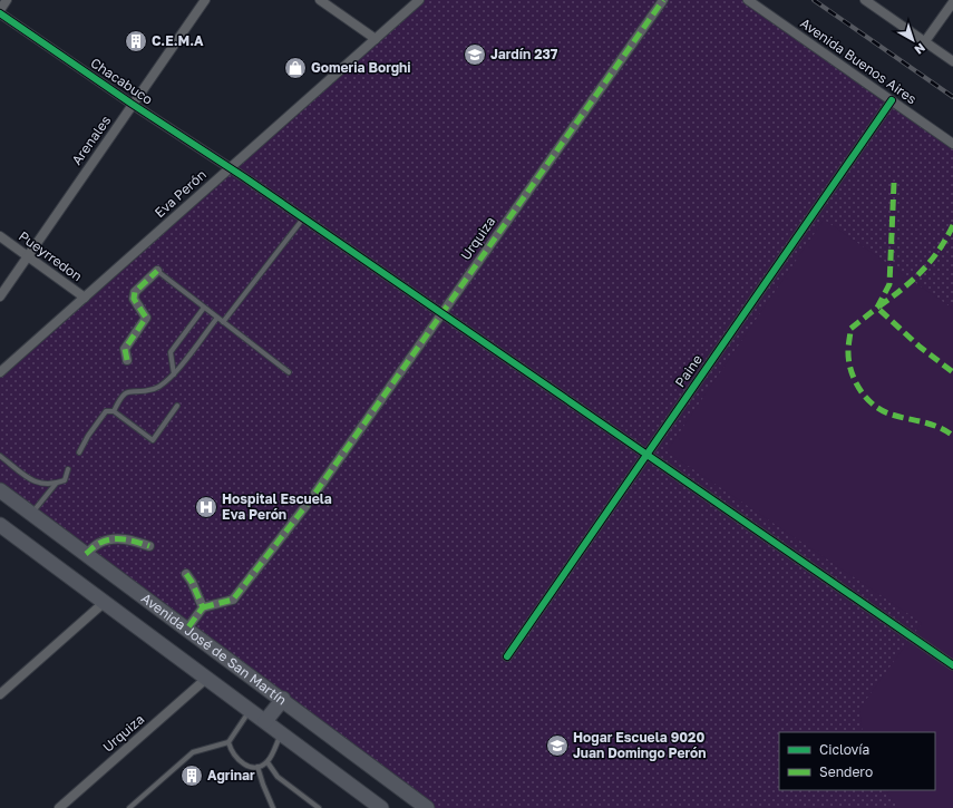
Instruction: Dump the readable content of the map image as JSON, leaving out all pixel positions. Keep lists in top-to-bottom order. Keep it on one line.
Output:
{"streets":{"main road":["Avenida José de San Martín"],"street":["Avenida Buenos Aires","Chacabuco","Arenales","Eva Perón","Urquiza","Pueyrredon","Paine"]},"crossings":[["Avenida Buenos Aires","Paine"],["Chacabuco","Arenales"],["Chacabuco","Eva Perón"],["Chacabuco","Urquiza"],["Chacabuco","Paine"],["Arenales","Pueyrredon"],["Eva Perón","Pueyrredon"],["Urquiza","Avenida José de San Martín"]],"places":{"building":["C.E.M.A","Agrinar"],"school or university":["Jardín 237","Hogar Escuela 9020 Juan Domingo Perón"],"shop":["Gomeria Borghi"],"hospital":["Hospital Escuela Eva Perón"]},"legend":["Ciclovía","Sendero"],"north":"bottom right"}
